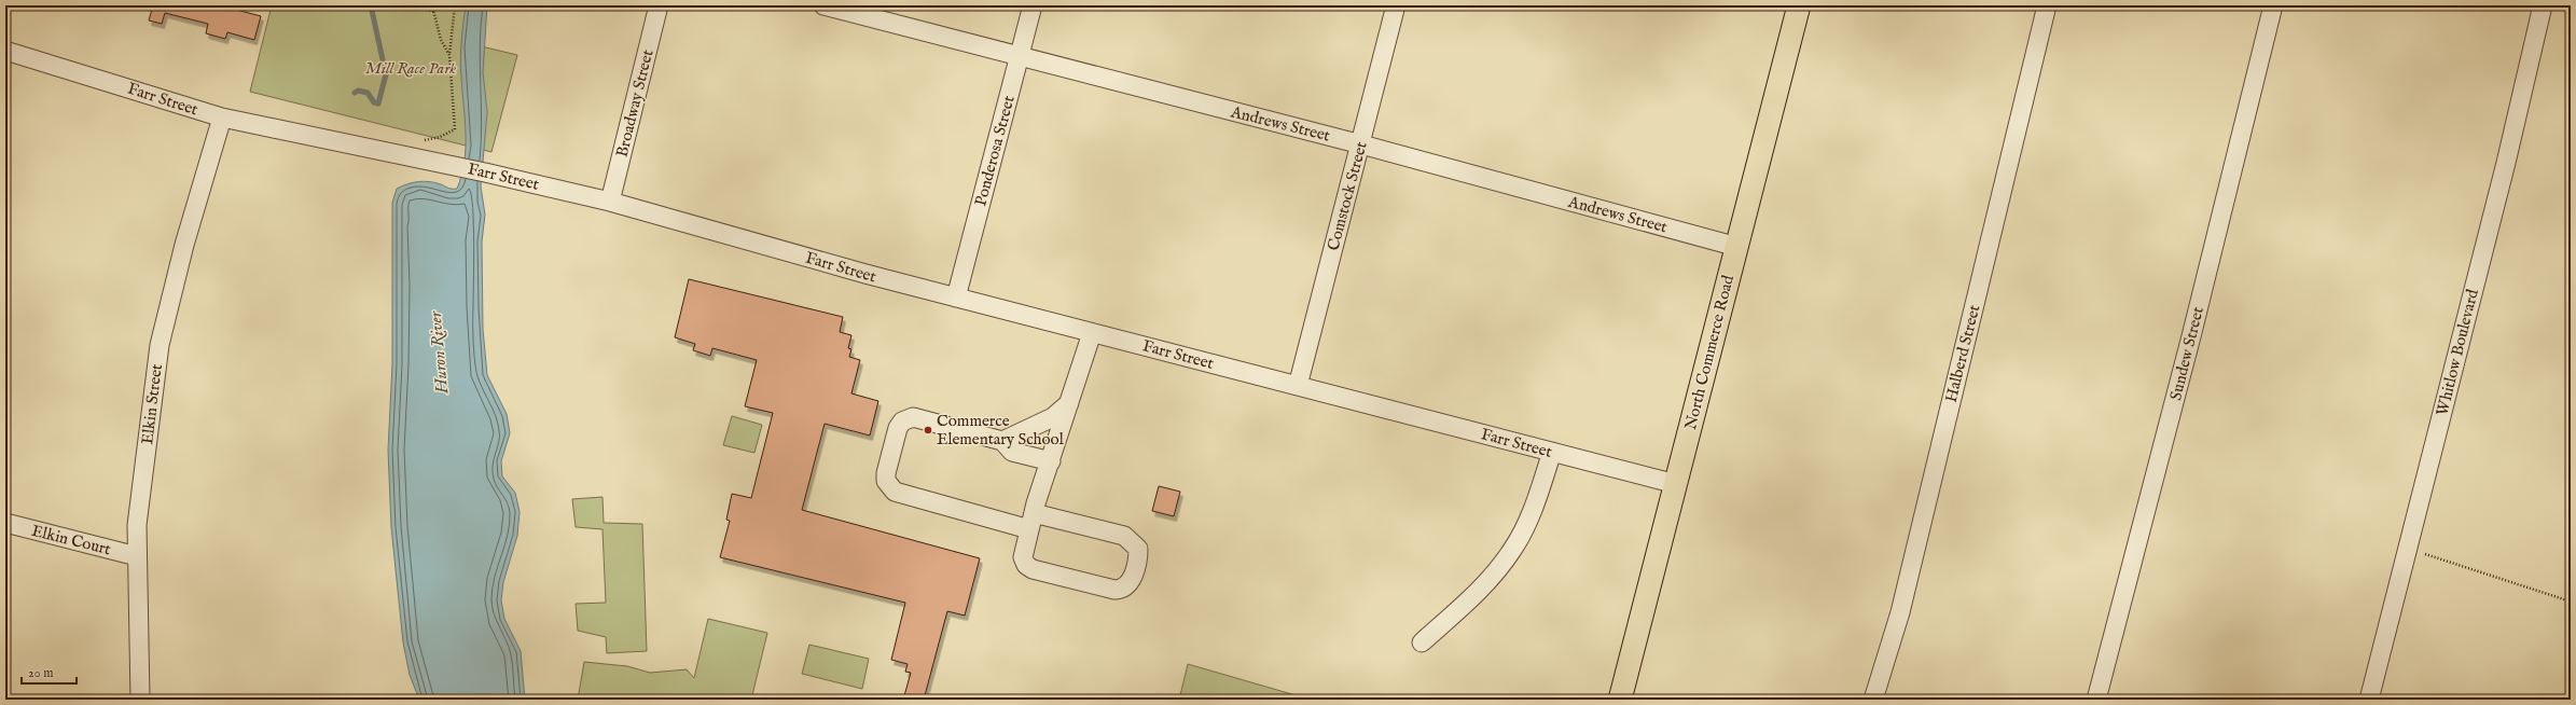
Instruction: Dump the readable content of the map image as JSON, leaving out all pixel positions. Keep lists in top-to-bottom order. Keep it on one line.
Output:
{"streets":{"main road":["North Commerce Road"],"street":["Farr Street","Broadway Street","Andrews Street","Ponderosa Street","Comstock Street","Whitlow Boulevard","Halberd Street","Sundew Street","Elkin Street","Elkin Court"]},"crossings":[["Farr Street","Broadway Street"],["Farr Street","Ponderosa Street"],["Farr Street","Comstock Street"],["Farr Street","North Commerce Road"],["Farr Street","Elkin Street"],["Andrews Street","Ponderosa Street"],["Andrews Street","Comstock Street"],["Andrews Street","North Commerce Road"],["Elkin Street","Elkin Court"]],"water":["Huron River"],"parks":["Mill Race Park"],"places":["Commerce Elementary School"],"scale_bar":"20 m"}
